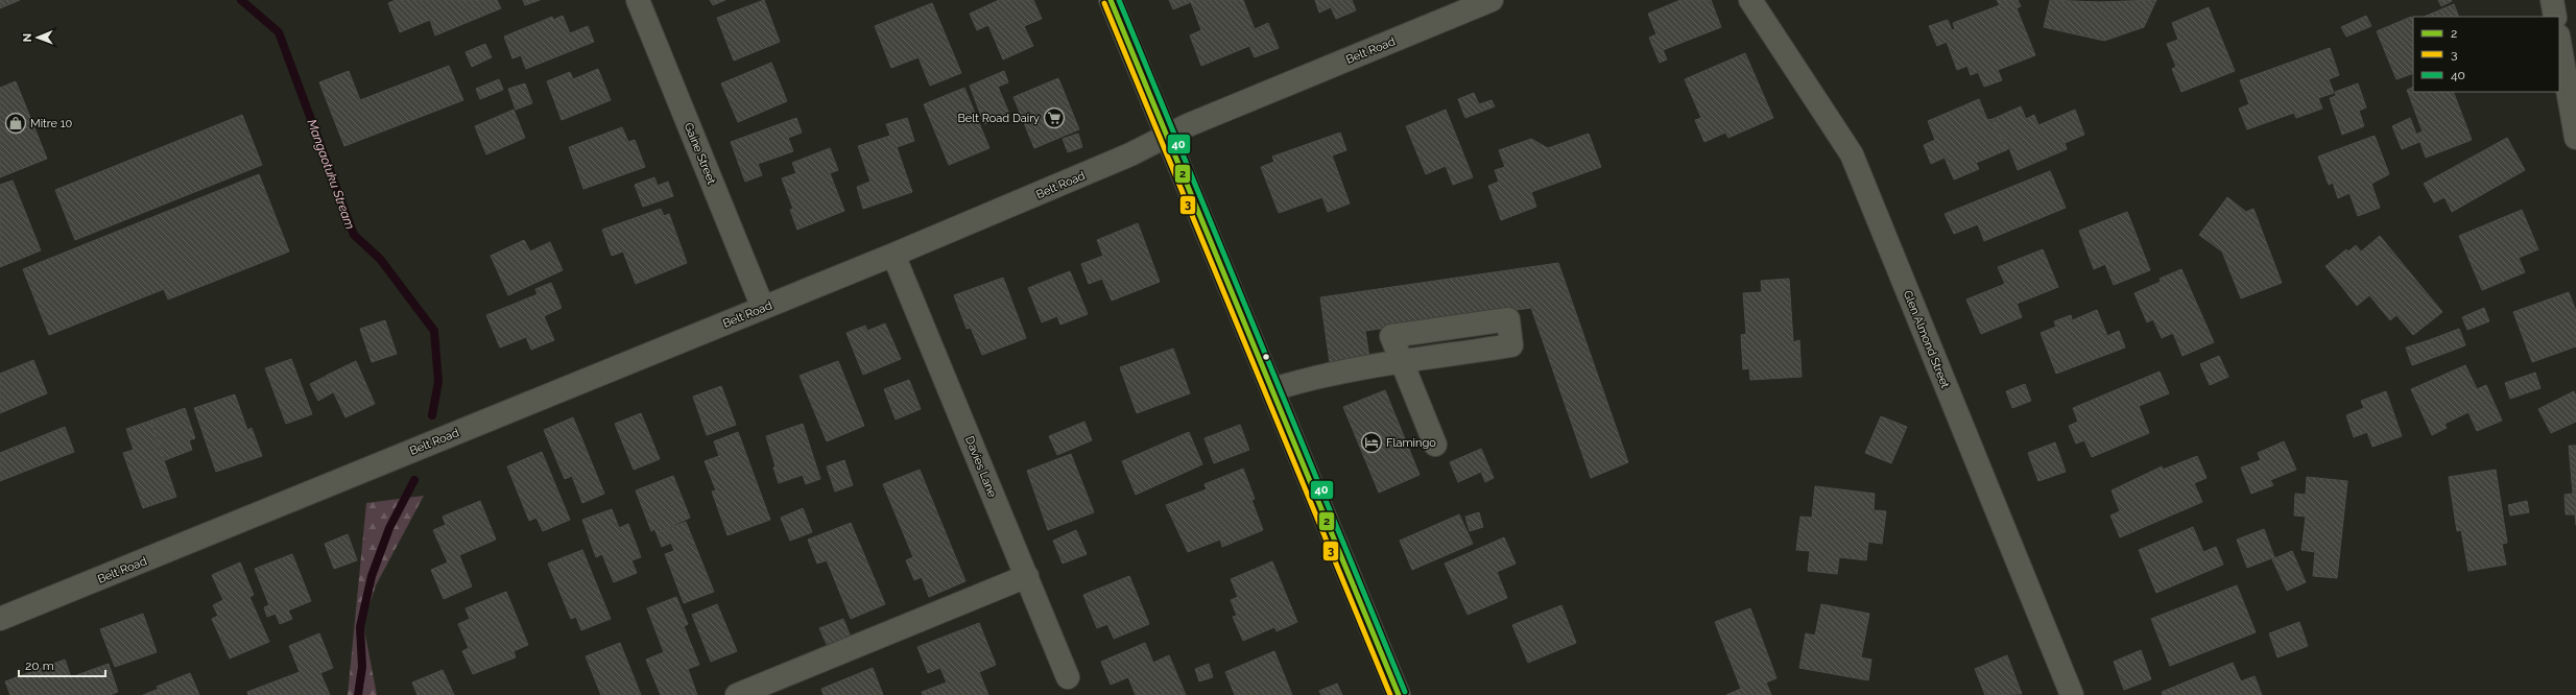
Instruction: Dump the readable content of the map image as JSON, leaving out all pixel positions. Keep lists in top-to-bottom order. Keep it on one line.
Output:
{"streets":{"street":["Belt Road","Gaine Street","Glen Almond Street","Davies Lane"]},"crossings":[["Belt Road","Gaine Street"],["Belt Road","Davies Lane"]],"water":["Mangaotuku Stream"],"places":{"supermarket":["Belt Road Dairy"],"shop":["Mitre 10"],"hotel":["Flamingo"]},"lines":["transit line 2","transit line 40","transit line 3"],"legend":["2","3","40"],"scale_bar":"20 m","north":"left"}
